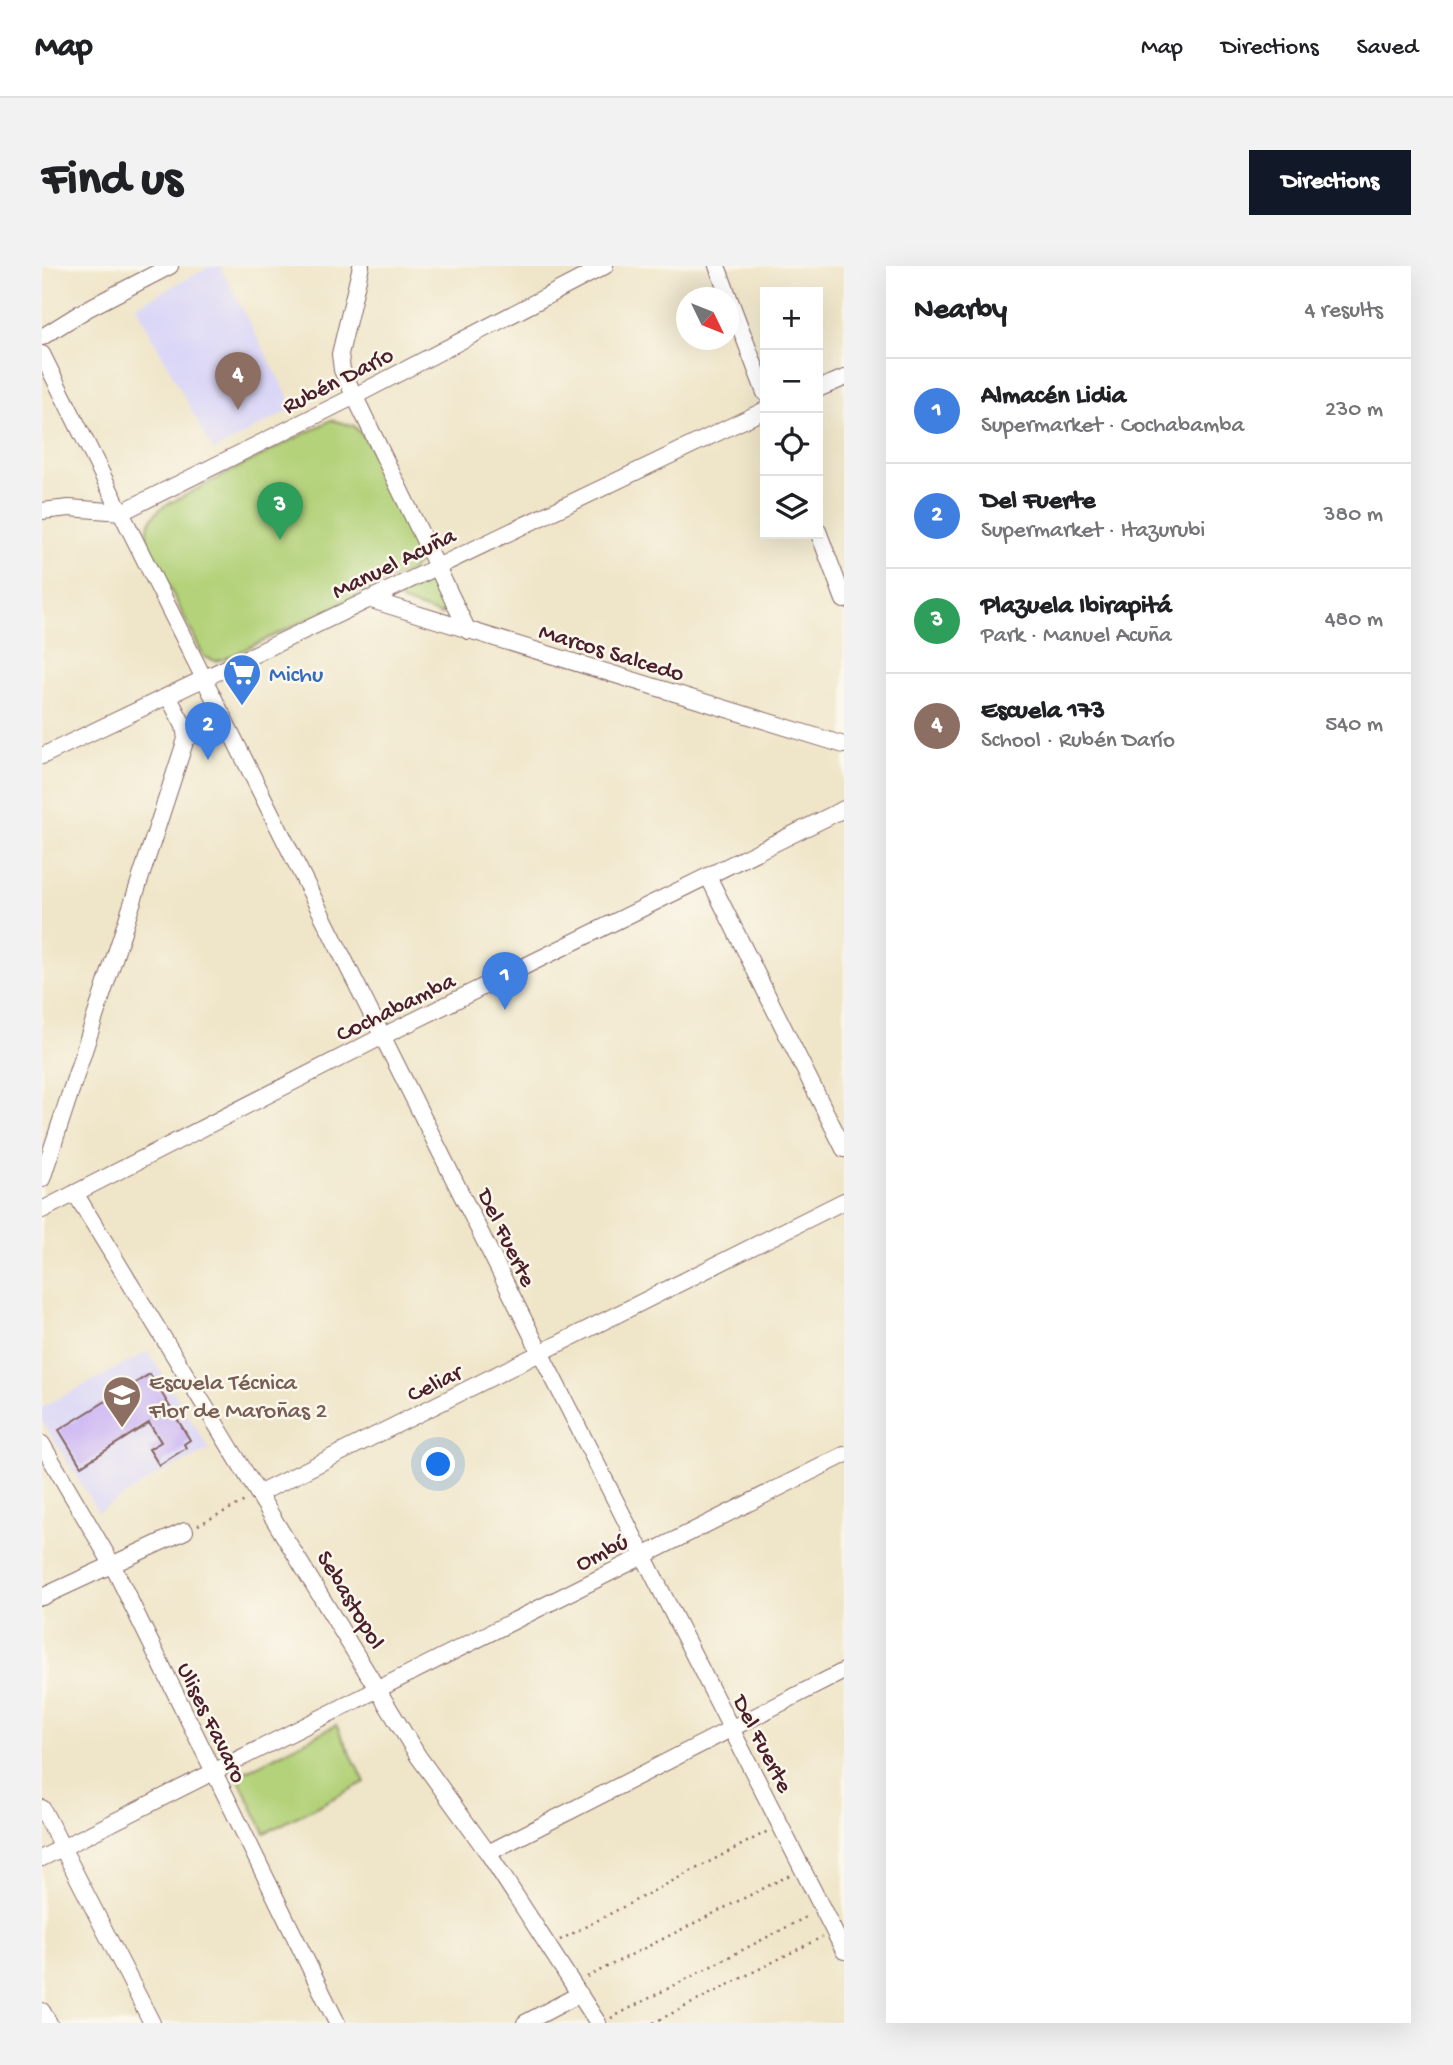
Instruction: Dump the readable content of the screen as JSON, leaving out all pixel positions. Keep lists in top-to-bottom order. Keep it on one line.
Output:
{"streets":{"street":["Rubén Darío","Manuel Acuña","Marcos Salcedo","Cochabamba","Del Fuerte","Celiar","Ombú","Sebastopol","Ulises Favaro"]},"crossings":[["Rubén Darío","Del Fuerte"],["Manuel Acuña","Marcos Salcedo"],["Manuel Acuña","Del Fuerte"],["Cochabamba","Del Fuerte"],["Cochabamba","Sebastopol"],["Del Fuerte","Celiar"],["Del Fuerte","Ombú"],["Celiar","Sebastopol"],["Ombú","Sebastopol"],["Ombú","Ulises Favaro"]],"places":{"supermarket":["Michu"],"school or university":["Escuela Técnica Flor de Maroñas 2"]},"north":"bottom right","page":{"header":"Map","nav":["Map","Directions","Saved"],"buttons":"Directions","title":"Find us","heading":["Nearby","4 results"],"map_buttons":["+","−"],"pins":["4","3","2","1"],"list":[{"mark":"1","name":"Almacén Lidia","note":"Supermarket · Cochabamba","value":"230 m"},{"mark":"2","name":"Del Fuerte","note":"Supermarket · Itazurubi","value":"380 m"},{"mark":"3","name":"Plazuela Ibirapitá","note":"Park · Manuel Acuña","value":"480 m"},{"mark":"4","name":"Escuela 173","note":"School · Rubén Darío","value":"540 m"}]}}
